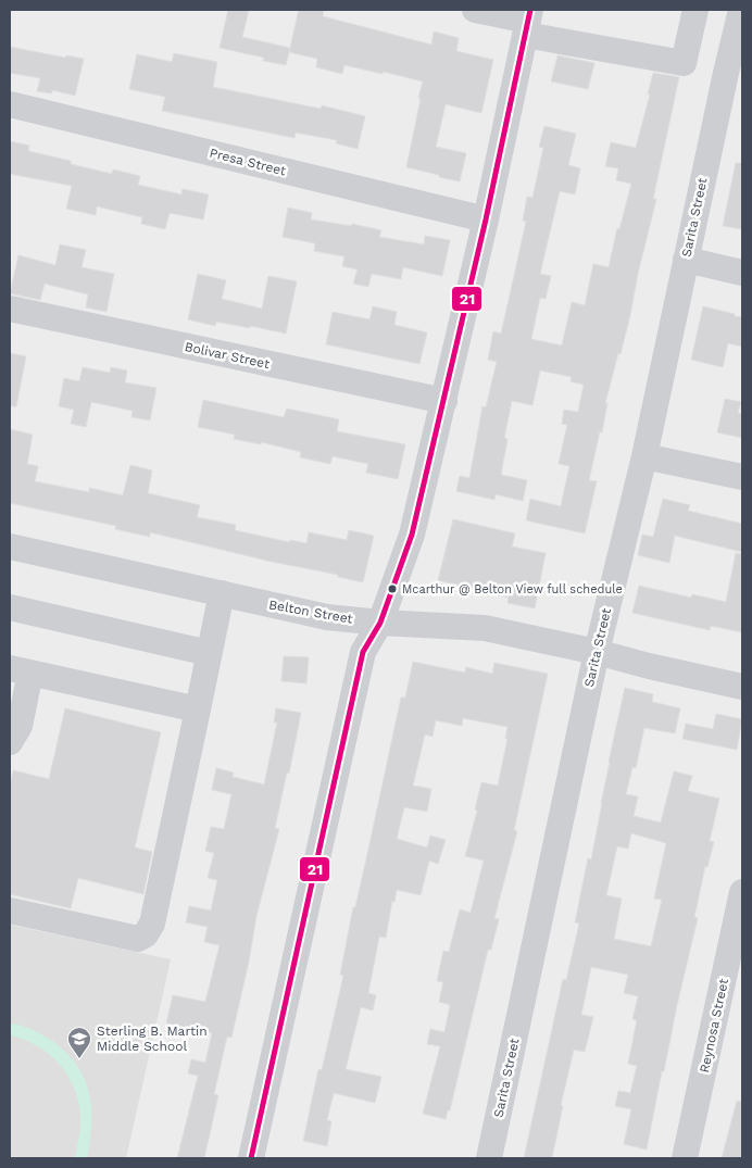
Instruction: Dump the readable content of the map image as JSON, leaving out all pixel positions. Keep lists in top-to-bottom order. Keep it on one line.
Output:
{"streets":{"street":["Presa Street","Sarita Street","Bolivar Street","Belton Street","Reynosa Street"]},"crossings":[["Sarita Street","Belton Street"]],"places":{"other":["Mcarthur @ Belton View full schedule"],"school or university":["Sterling B. Martin Middle School"]},"lines":["transit line 21"]}
